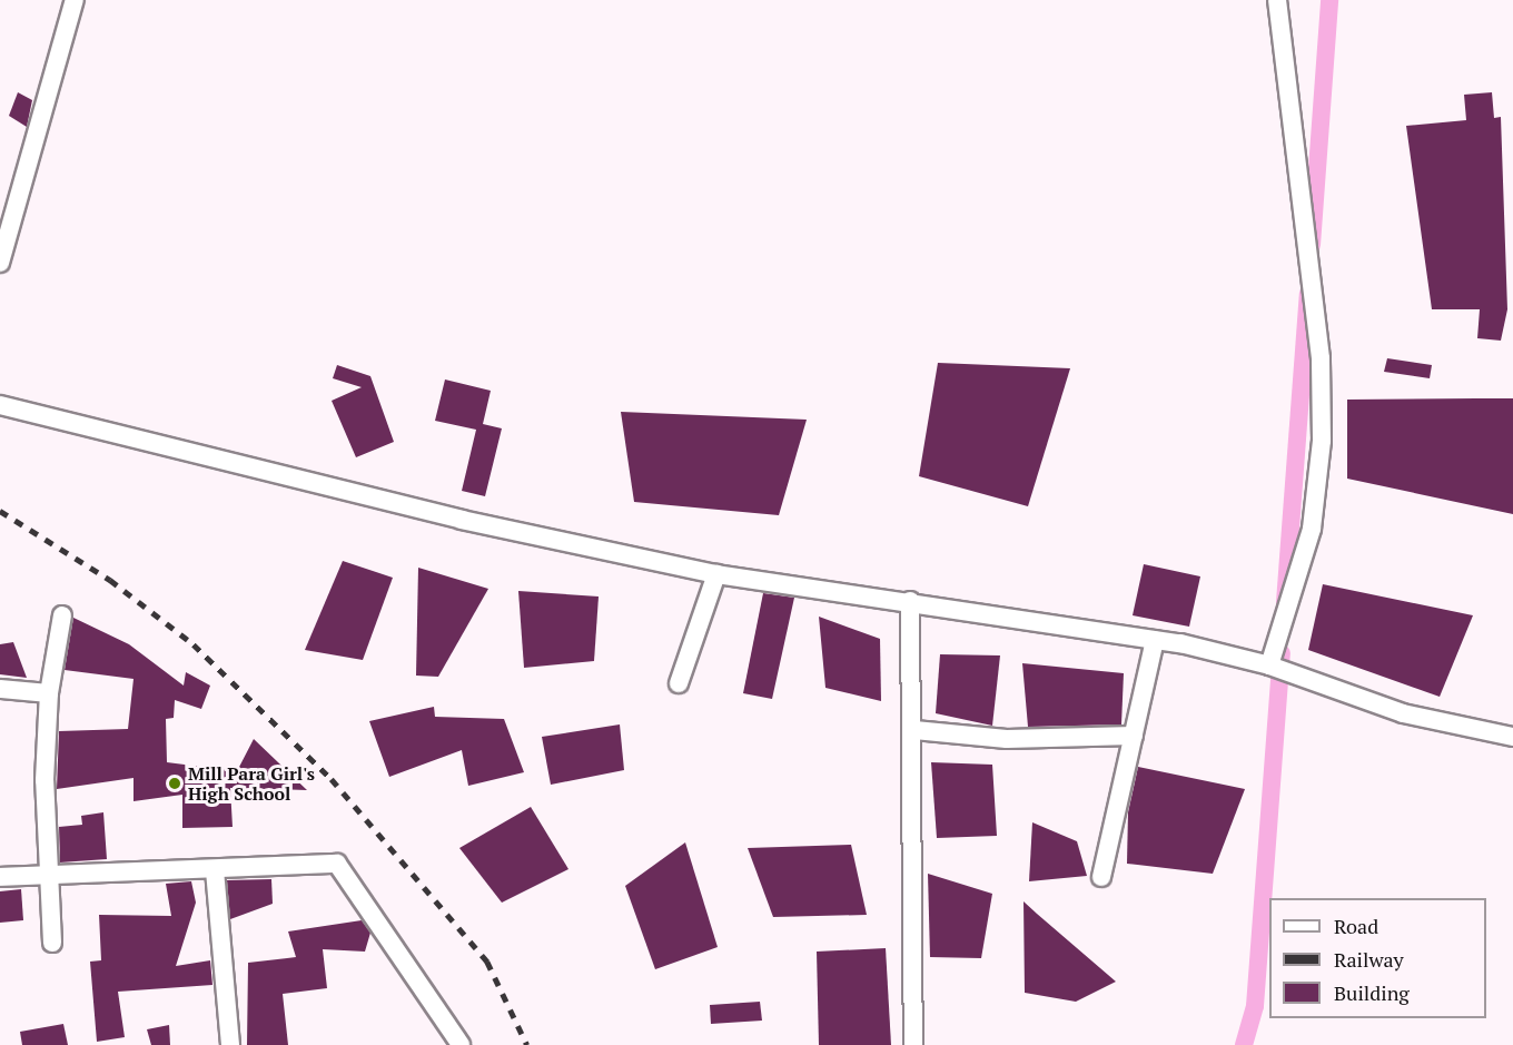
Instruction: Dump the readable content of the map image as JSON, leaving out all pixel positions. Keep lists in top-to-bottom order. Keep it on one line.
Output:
{"places":["Mill Para Girl's High School"],"legend":["Road","Railway","Building"]}
